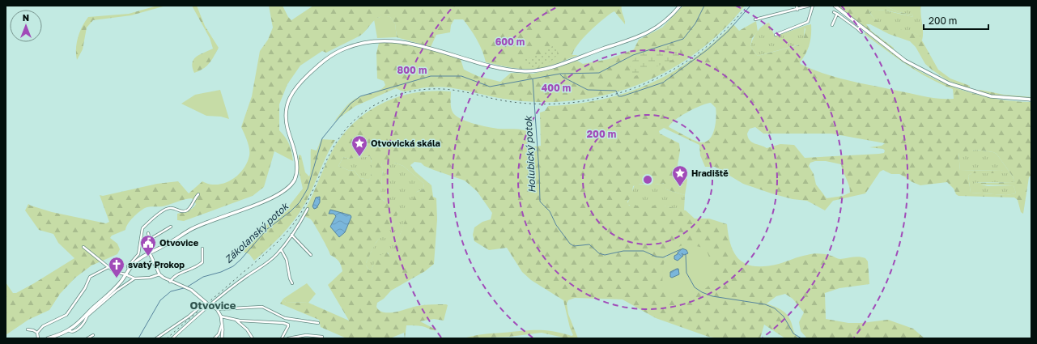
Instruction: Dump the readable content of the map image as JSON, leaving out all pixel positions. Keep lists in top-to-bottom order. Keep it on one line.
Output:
{"districts":["Otvovice"],"water":["Holubický potok","Zákolanský potok"],"places":{"place":["Otvovická skála","Hradiště"],"public building":["Otvovice"],"church":["svatý Prokop"]},"scale_bar":"200 m","north":"top","rings":["600 m","800 m","400 m","200 m"]}
